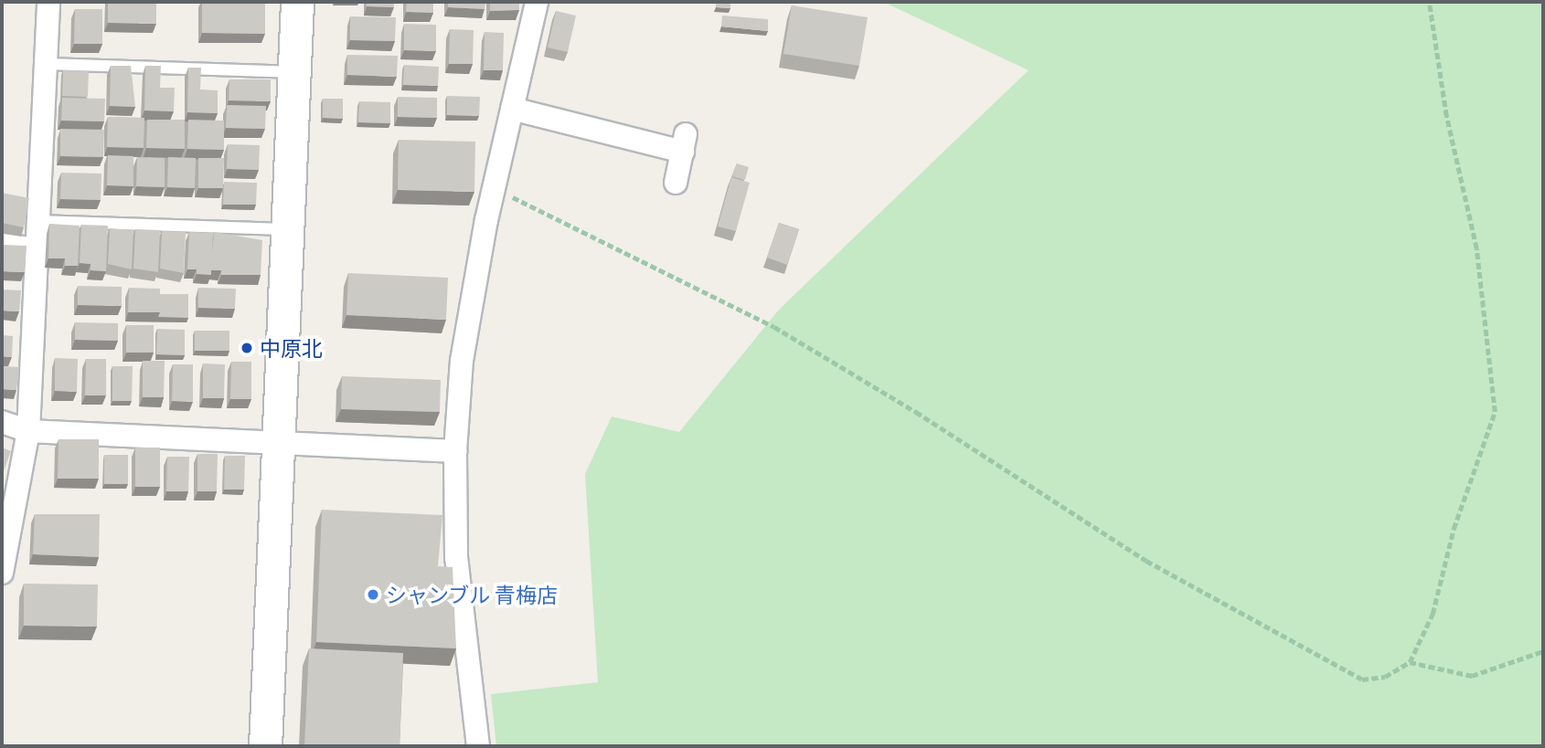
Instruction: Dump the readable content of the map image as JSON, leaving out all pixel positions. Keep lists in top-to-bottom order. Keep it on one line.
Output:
{"places":["中原北","シャンブル 青梅店"]}
